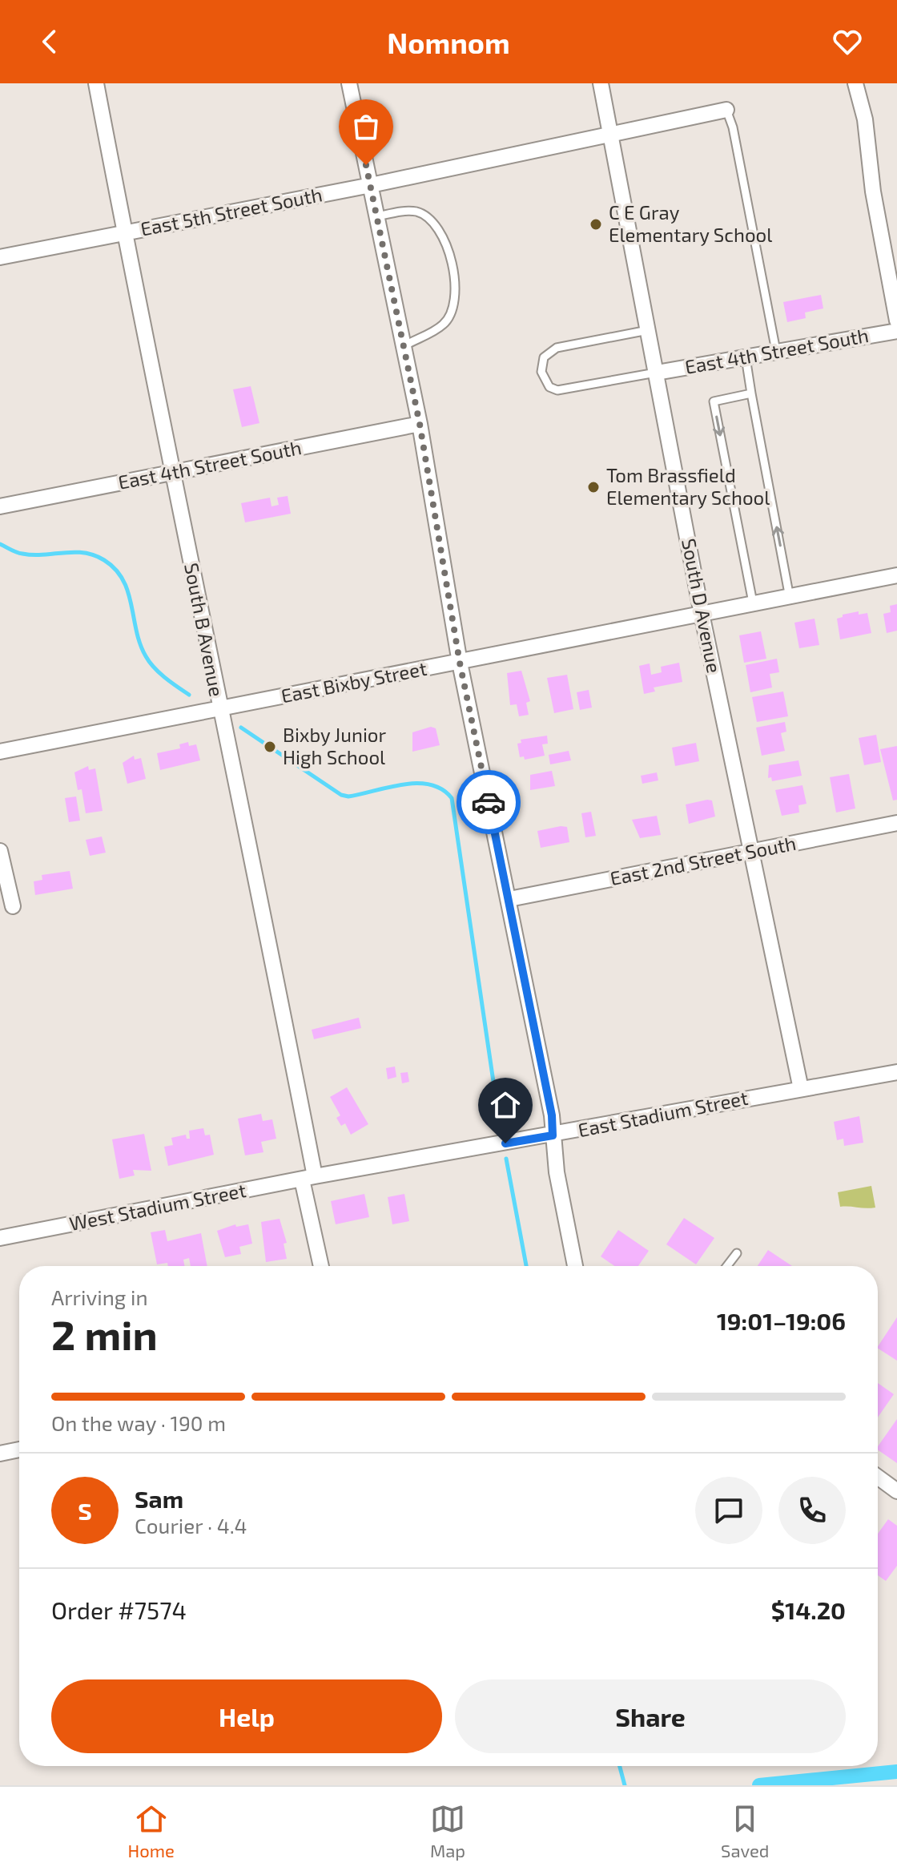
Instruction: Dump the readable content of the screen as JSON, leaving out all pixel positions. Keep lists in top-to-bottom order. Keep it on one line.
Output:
{"streets":{"street":["East 5th Street South","East 4th Street South","South D Avenue","South B Avenue","East Bixby Street","East 2nd Street South","East Stadium Street","West Stadium Street"]},"crossings":[["East 5th Street South","South D Avenue"],["East 5th Street South","South B Avenue"],["East 4th Street South","South D Avenue"],["East 4th Street South","South B Avenue"],["South D Avenue","East Bixby Street"],["South D Avenue","East 2nd Street South"],["South D Avenue","East Stadium Street"],["South B Avenue","East Bixby Street"],["South B Avenue","East Stadium Street"],["South B Avenue","West Stadium Street"],["East Stadium Street","West Stadium Street"]],"places":["C E Gray Elementary School","Tom Brassfield Elementary School","Bixby Junior High School"],"page":{"header":"Nomnom","heading":["2 min","Arriving in","19:01–19:06"],"panel":["Sam","Courier · 4.4","Order #7574","$14.20"],"bar":"On the way · 190 m","round":"S","buttons":["Help","Share"],"tabs":["Home","Map","Saved"]}}
